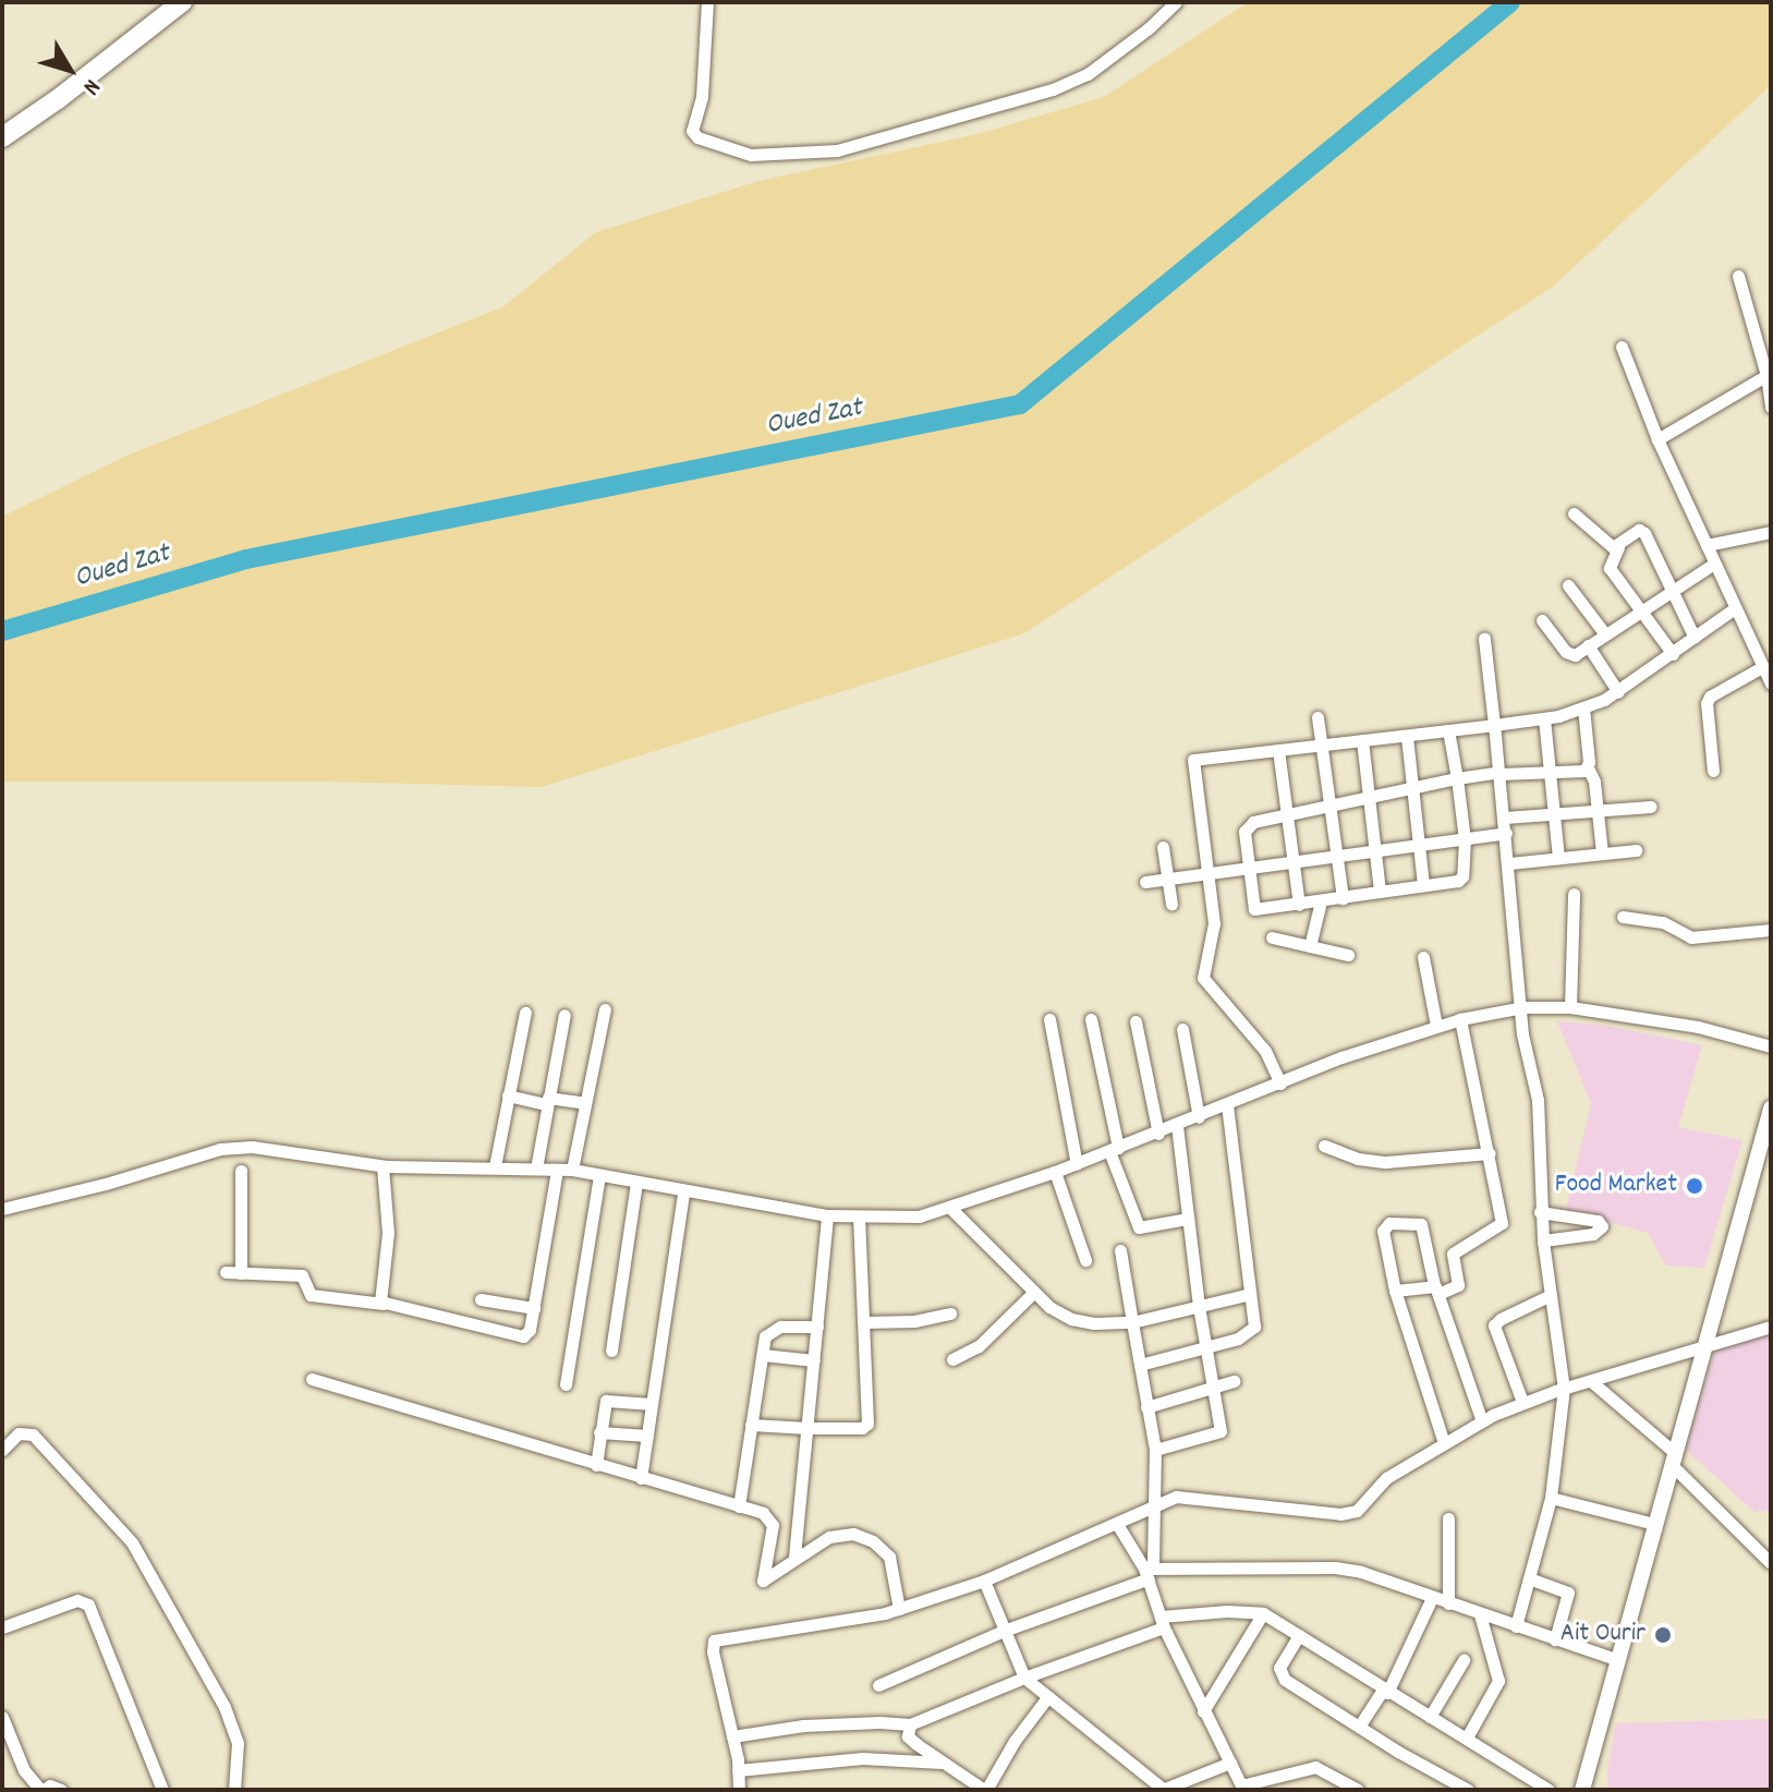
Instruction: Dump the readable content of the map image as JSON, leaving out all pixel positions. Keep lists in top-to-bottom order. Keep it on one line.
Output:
{"water":["Oued Zat"],"places":["Food Market","Ait Ourir"],"north":"bottom right"}
